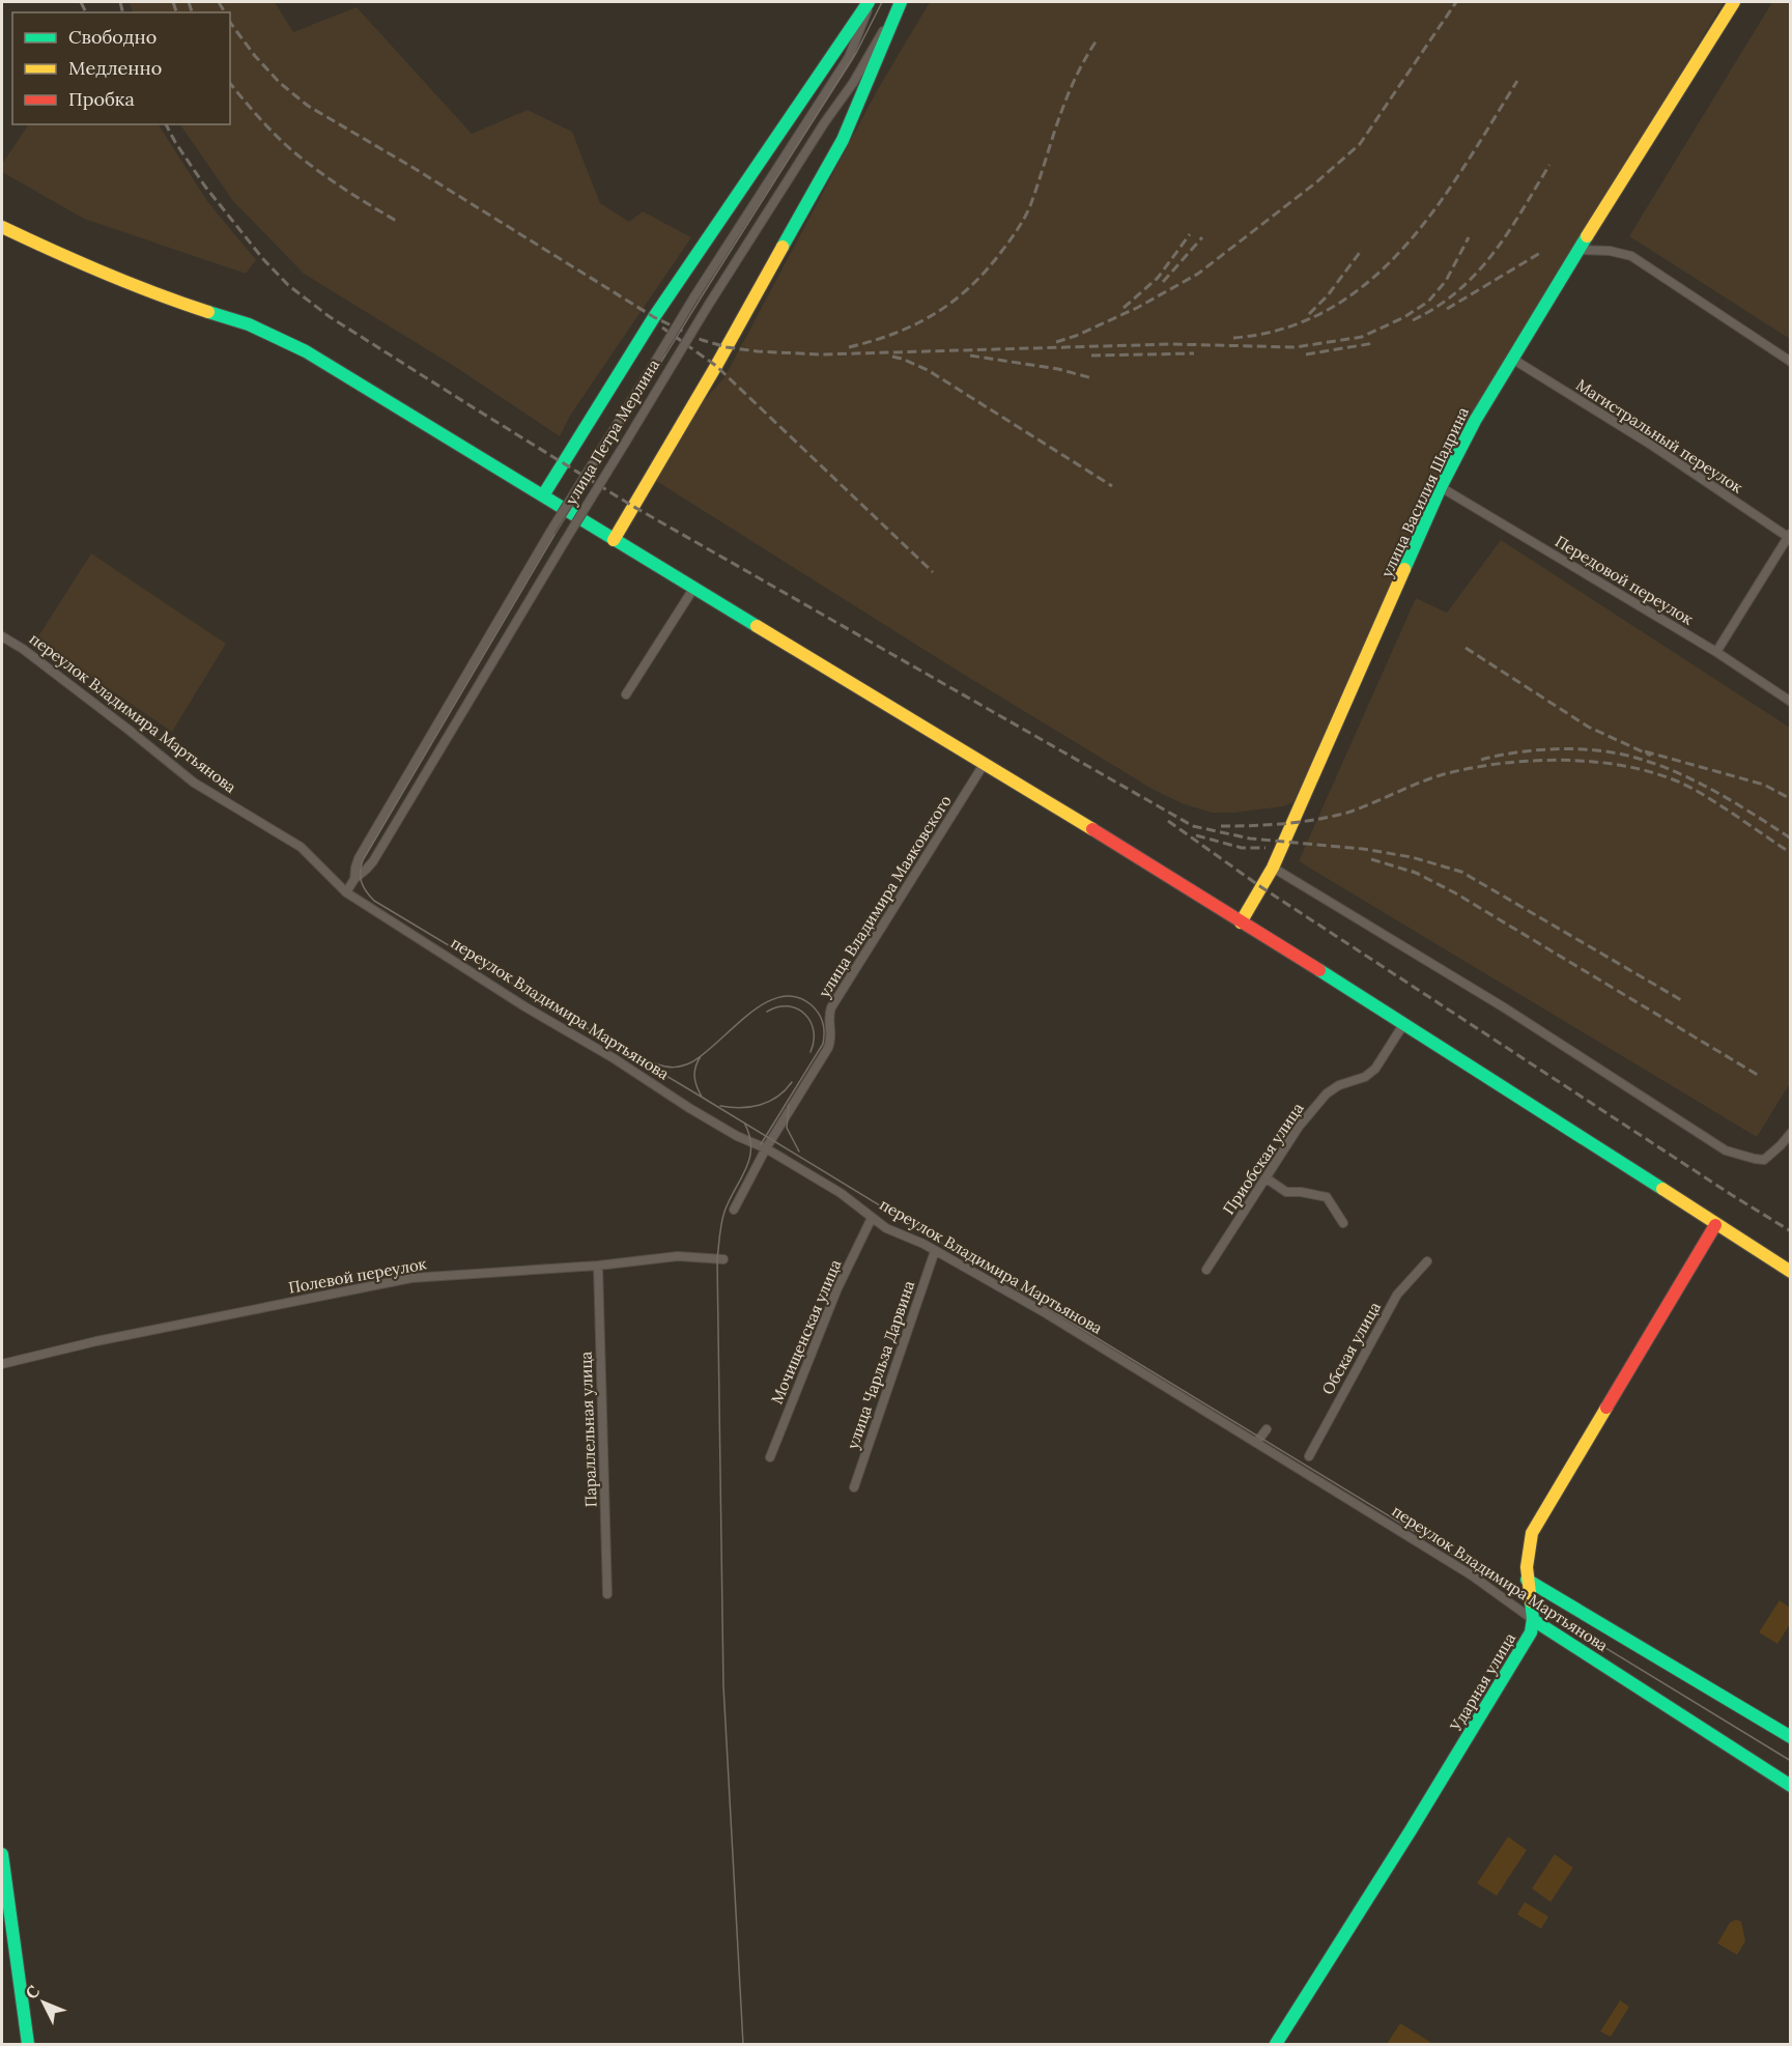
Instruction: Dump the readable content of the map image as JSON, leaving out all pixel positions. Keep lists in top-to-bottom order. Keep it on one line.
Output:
{"streets":{"main road":["улица Петра Мерлина","улица Василия Шадрина","переулок Владимира Мартьянова","Ударная улица"],"street":["Магистральный переулок","Передовой переулок","улица Владимира Маяковского","Приобская улица","Полевой переулок","Мочищенская улица","Обская улица","улица Чарльза Дарвина","Параллельная улица"]},"crossings":[["улица Петра Мерлина","переулок Владимира Мартьянова"],["Магистральный переулок","улица Василия Шадрина"],["улица Василия Шадрина","Передовой переулок"],["переулок Владимира Мартьянова","улица Владимира Маяковского"],["переулок Владимира Мартьянова","Мочищенская улица"],["переулок Владимира Мартьянова","улица Чарльза Дарвина"],["переулок Владимира Мартьянова","Ударная улица"],["Полевой переулок","Параллельная улица"]],"legend":["Свободно","Медленно","Пробка"],"north":"top left"}
